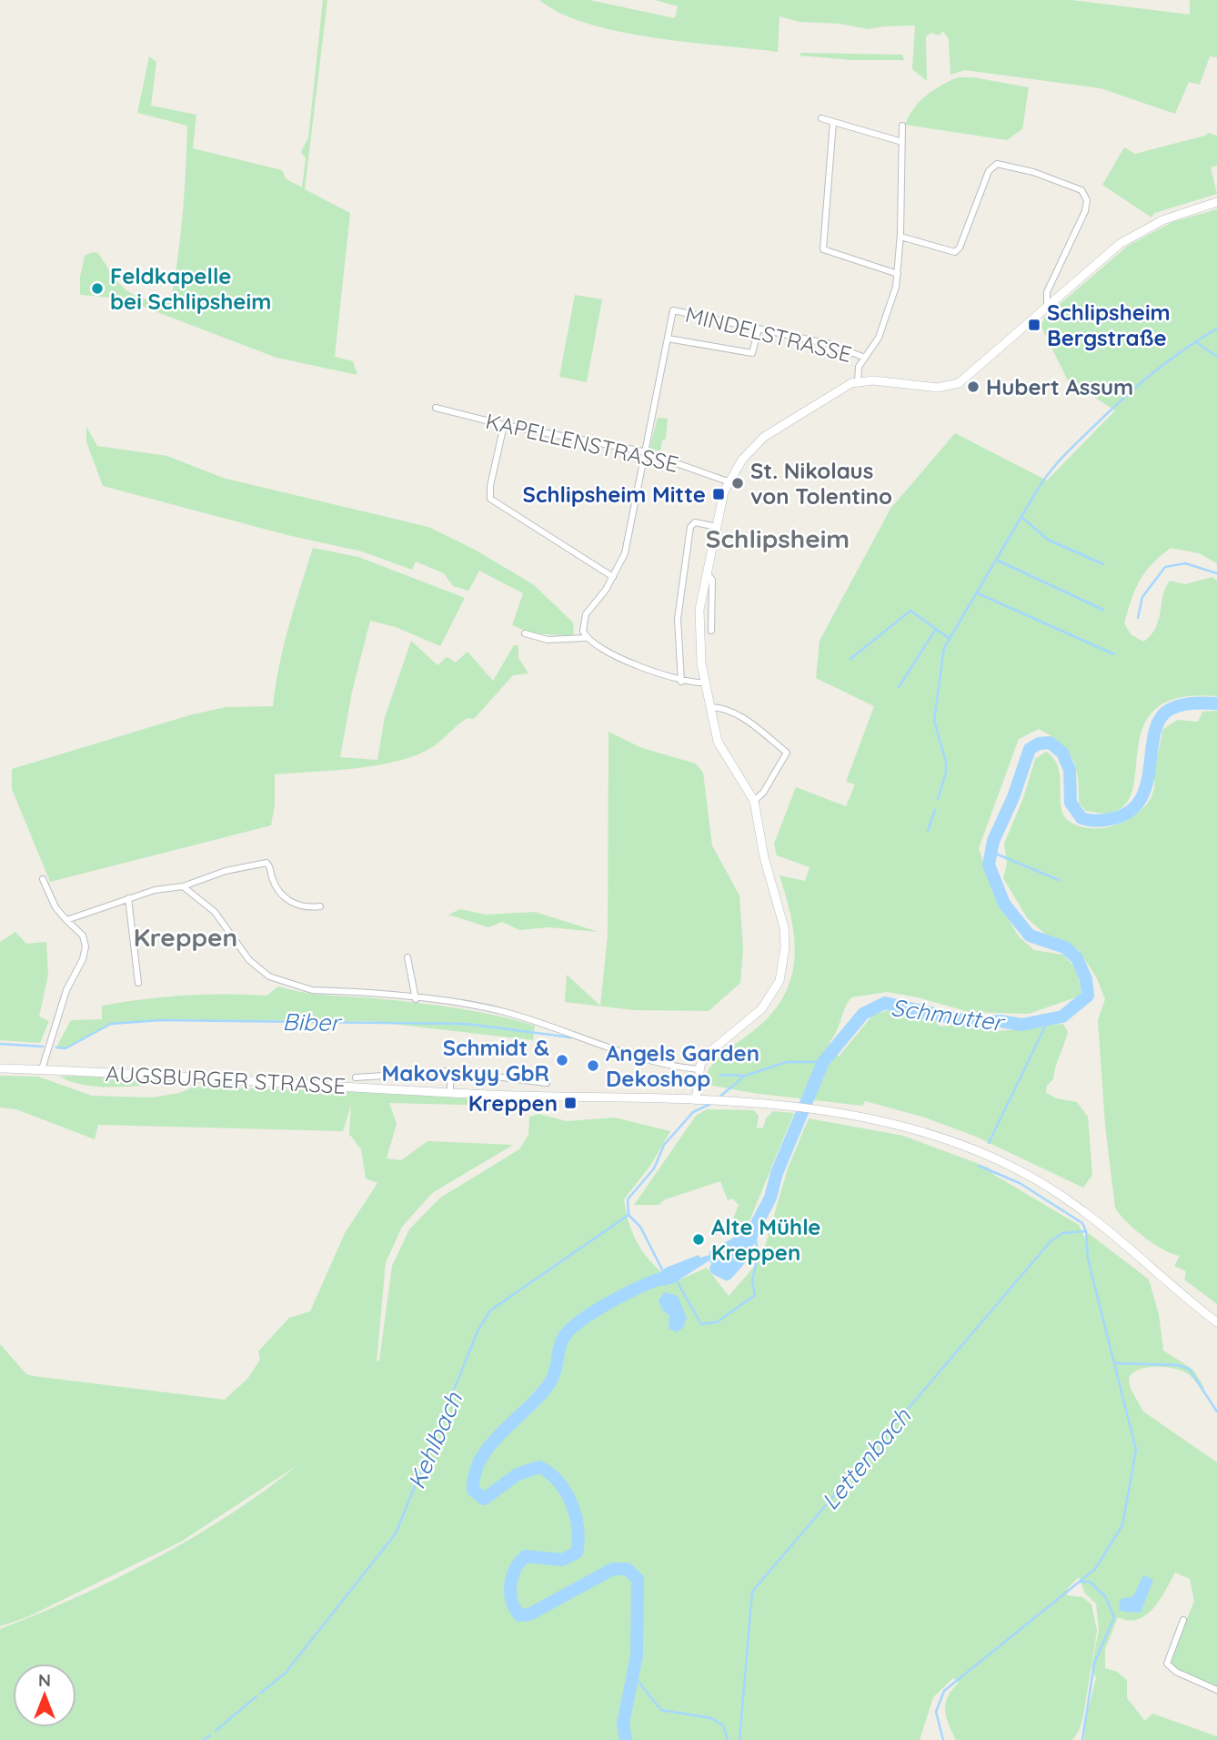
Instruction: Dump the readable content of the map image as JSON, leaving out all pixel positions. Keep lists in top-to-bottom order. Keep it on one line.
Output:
{"streets":{"main road":["AUGSBURGER STRASSE"],"street":["MINDELSTRASSE","KAPELLENSTRASSE"]},"districts":["Schlipsheim","Kreppen"],"water":["Schmutter","Biber","Kehlbach","Lettenbach"],"places":{"other":["Feldkapelle bei Schlipsheim","Hubert Assum","St. Nikolaus von Tolentino","Schmidt & Makovskyy GbR","Angels Garden Dekoshop","Alte Mühle Kreppen"],"transit":["Schlipsheim Bergstraße","Schlipsheim Mitte","Kreppen"]},"north":"top"}
